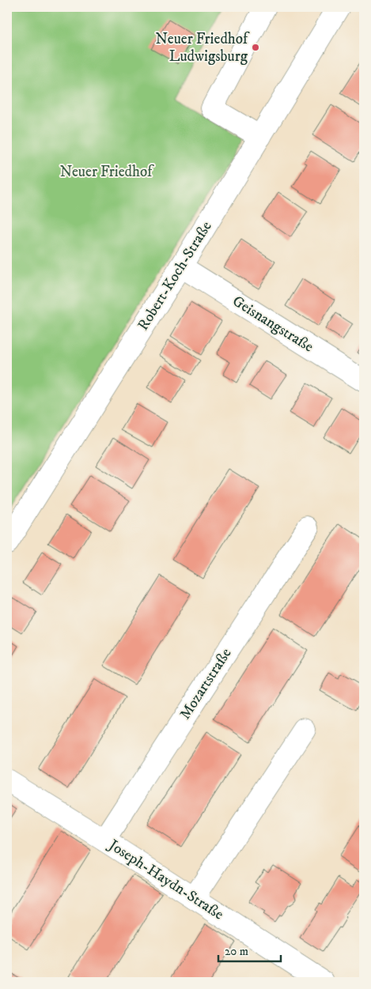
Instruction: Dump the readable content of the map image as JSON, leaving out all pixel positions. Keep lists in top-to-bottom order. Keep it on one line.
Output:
{"streets":{"street":["Robert-Koch-Straße","Geisnangstraße","Mozartstraße","Joseph-Haydn-Straße"]},"crossings":[["Robert-Koch-Straße","Geisnangstraße"],["Mozartstraße","Joseph-Haydn-Straße"]],"parks":["Neuer Friedhof"],"places":["Neuer Friedhof Ludwigsburg"],"scale_bar":"20 m"}
